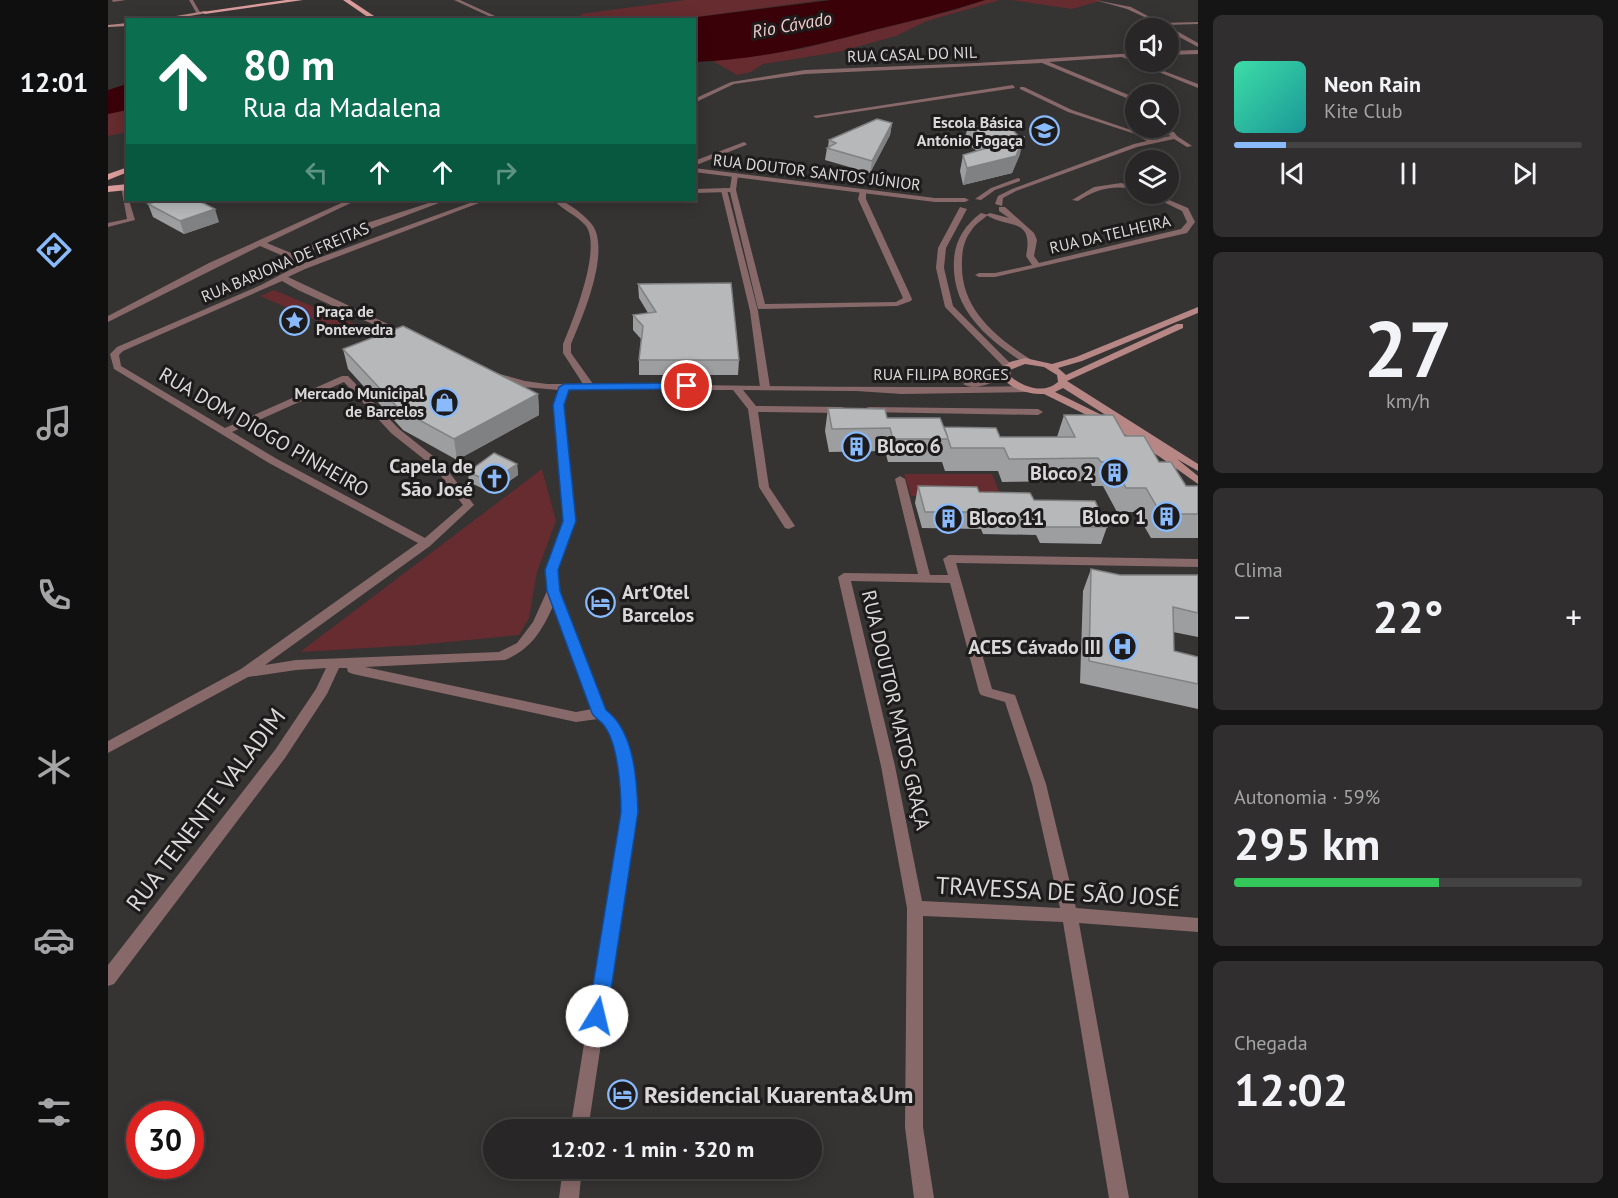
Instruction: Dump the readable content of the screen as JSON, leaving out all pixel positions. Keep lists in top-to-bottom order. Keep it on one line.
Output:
{"streets":{"street":["RUA CASAL DO NIL","RUA DOUTOR SANTOS JÚNIOR","RUA DA TELHEIRA","RUA BARJONA DE FREITAS","RUA FILIPA BORGES","RUA DOM DIOGO PINHEIRO","RUA DOUTOR MATOS GRAÇA","RUA TENENTE VALADIM","TRAVESSA DE SÃO JOSÉ"]},"crossings":[["RUA BARJONA DE FREITAS","RUA DOM DIOGO PINHEIRO"],["RUA DOUTOR MATOS GRAÇA","TRAVESSA DE SÃO JOSÉ"]],"water":["Rio Cávado"],"places":{"school or university":["Escola Básica António Fogaça"],"place":["Praça de Pontevedra"],"shop":["Mercado Municipal de Barcelos"],"building":["Bloco 6","Bloco 2","Bloco 1","Bloco 11"],"church":["Capela de São José"],"hotel":["Art'Otel Barcelos","Residencial Kuarenta&Um"],"hospital":["ACES Cávado III"]},"page":{"tabs":"12:01","turn":["80 m","Rua da Madalena"],"song":["Neon Rain","Kite Club"],"tile":[["27","km/h"],"Clima",["Autonomia · 59%","295 km"],["Chegada","12:02"]],"heat":["−","22°","+"],"limit":"30","trip":"12:02 · 1 min · 320 m"}}
